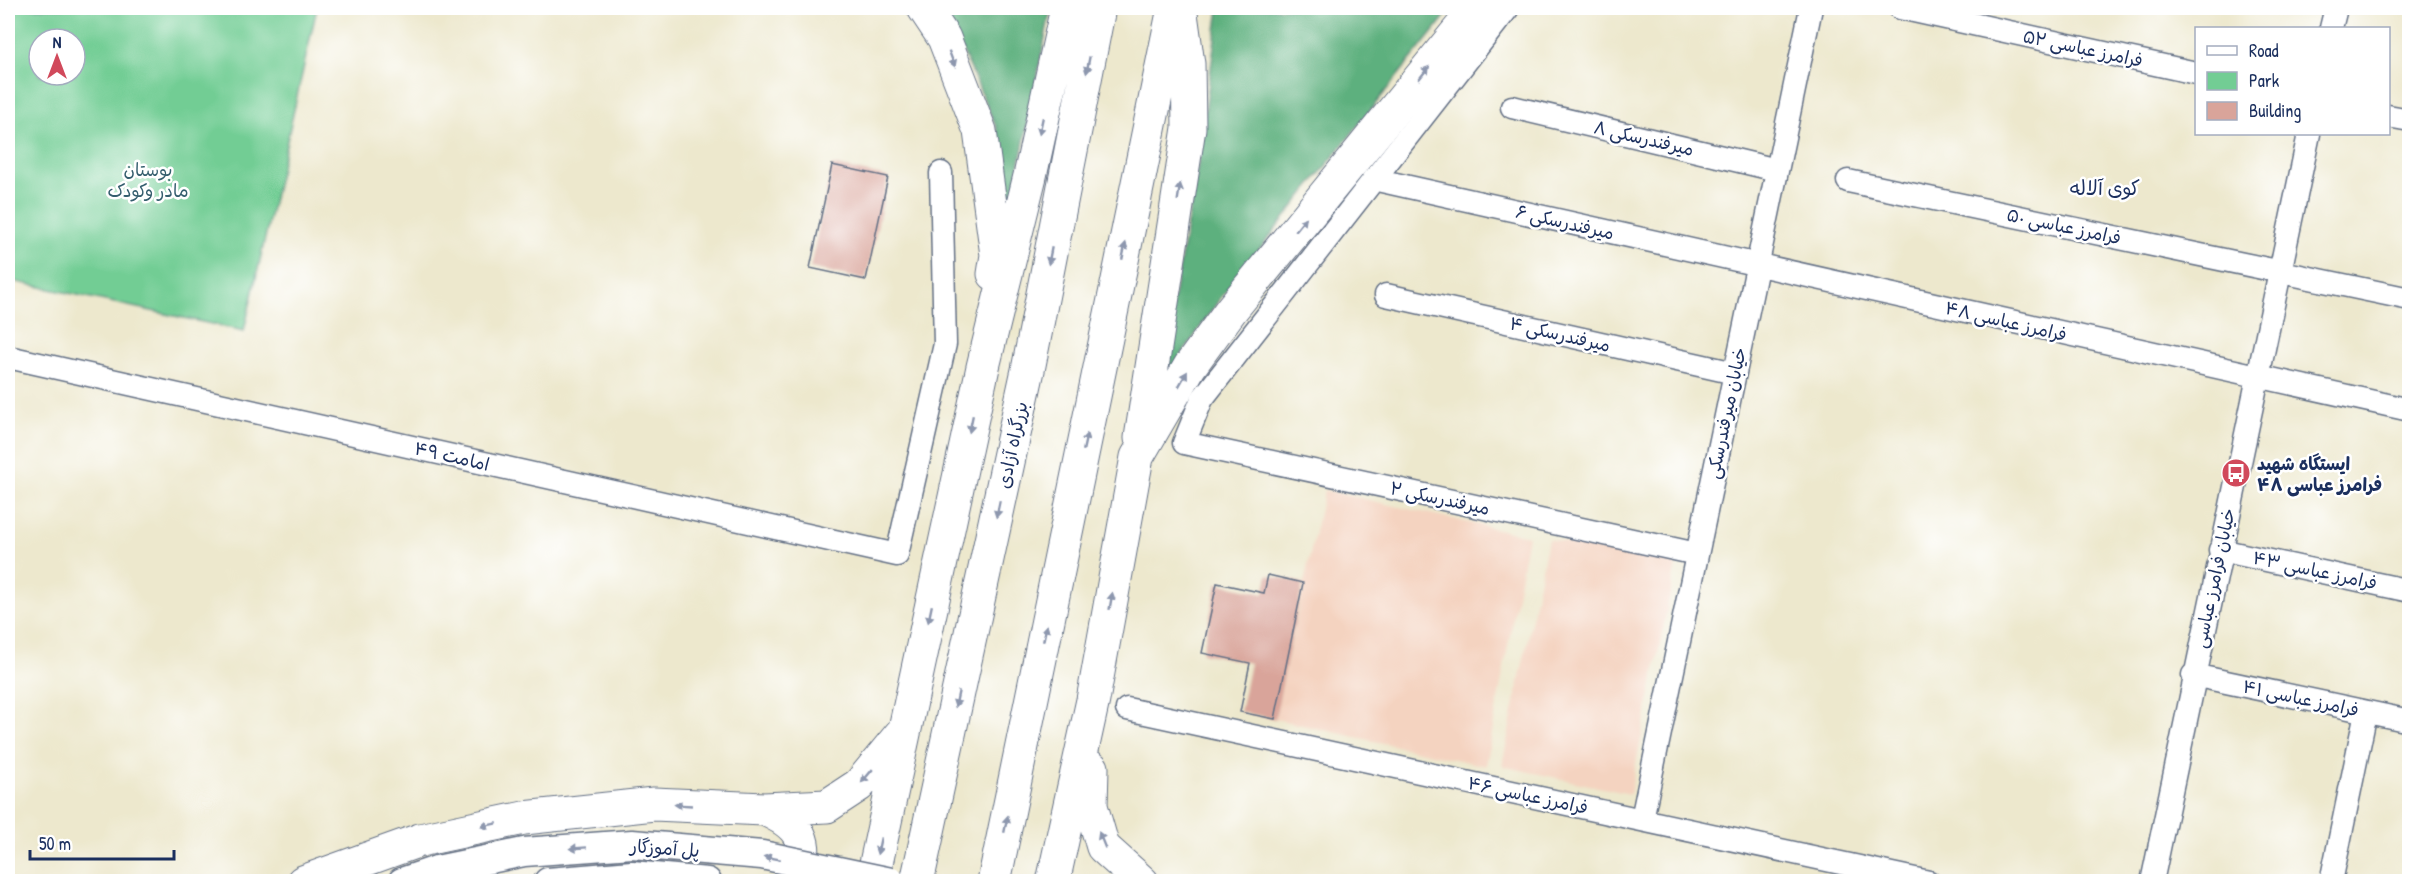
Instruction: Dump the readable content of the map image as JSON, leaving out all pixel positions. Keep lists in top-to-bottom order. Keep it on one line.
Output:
{"streets":{"highway":["بزرگراه آزادی"],"main road":["پل آموزگار"],"street":["فرامرز عباسی ۵۲","میرفندرسکی ۸","میرفندرسکی ۶","فرامرز عباسی ۵۰","فرامرز عباسی ۴۸","میرفندرسکی ۴","خیابان میرفندرسکی","امامت ۴۹","میرفندرسکی ۲","فرامرز عباسی ۴۳","خیابان فرامرز عباسی","فرامرز عباسی ۴۱","فرامرز عباسی ۴۶"]},"crossings":[["میرفندرسکی ۸","خیابان میرفندرسکی"],["میرفندرسکی ۶","فرامرز عباسی ۴۸"],["میرفندرسکی ۶","خیابان میرفندرسکی"],["میرفندرسکی ۶","میرفندرسکی ۲"],["فرامرز عباسی ۵۰","خیابان فرامرز عباسی"],["فرامرز عباسی ۴۸","خیابان میرفندرسکی"],["فرامرز عباسی ۴۸","خیابان فرامرز عباسی"],["میرفندرسکی ۴","خیابان میرفندرسکی"],["خیابان میرفندرسکی","میرفندرسکی ۲"],["خیابان میرفندرسکی","فرامرز عباسی ۴۶"],["فرامرز عباسی ۴۳","خیابان فرامرز عباسی"],["خیابان فرامرز عباسی","فرامرز عباسی ۴۱"]],"districts":["کوی آلاله"],"parks":["بوستان مادر وکودک"],"places":{"bus stop":["ایستگاه شهید فرامرز عباسی ۴۸"]},"legend":["Road","Park","Building"],"scale_bar":"50 m","north":"top"}
